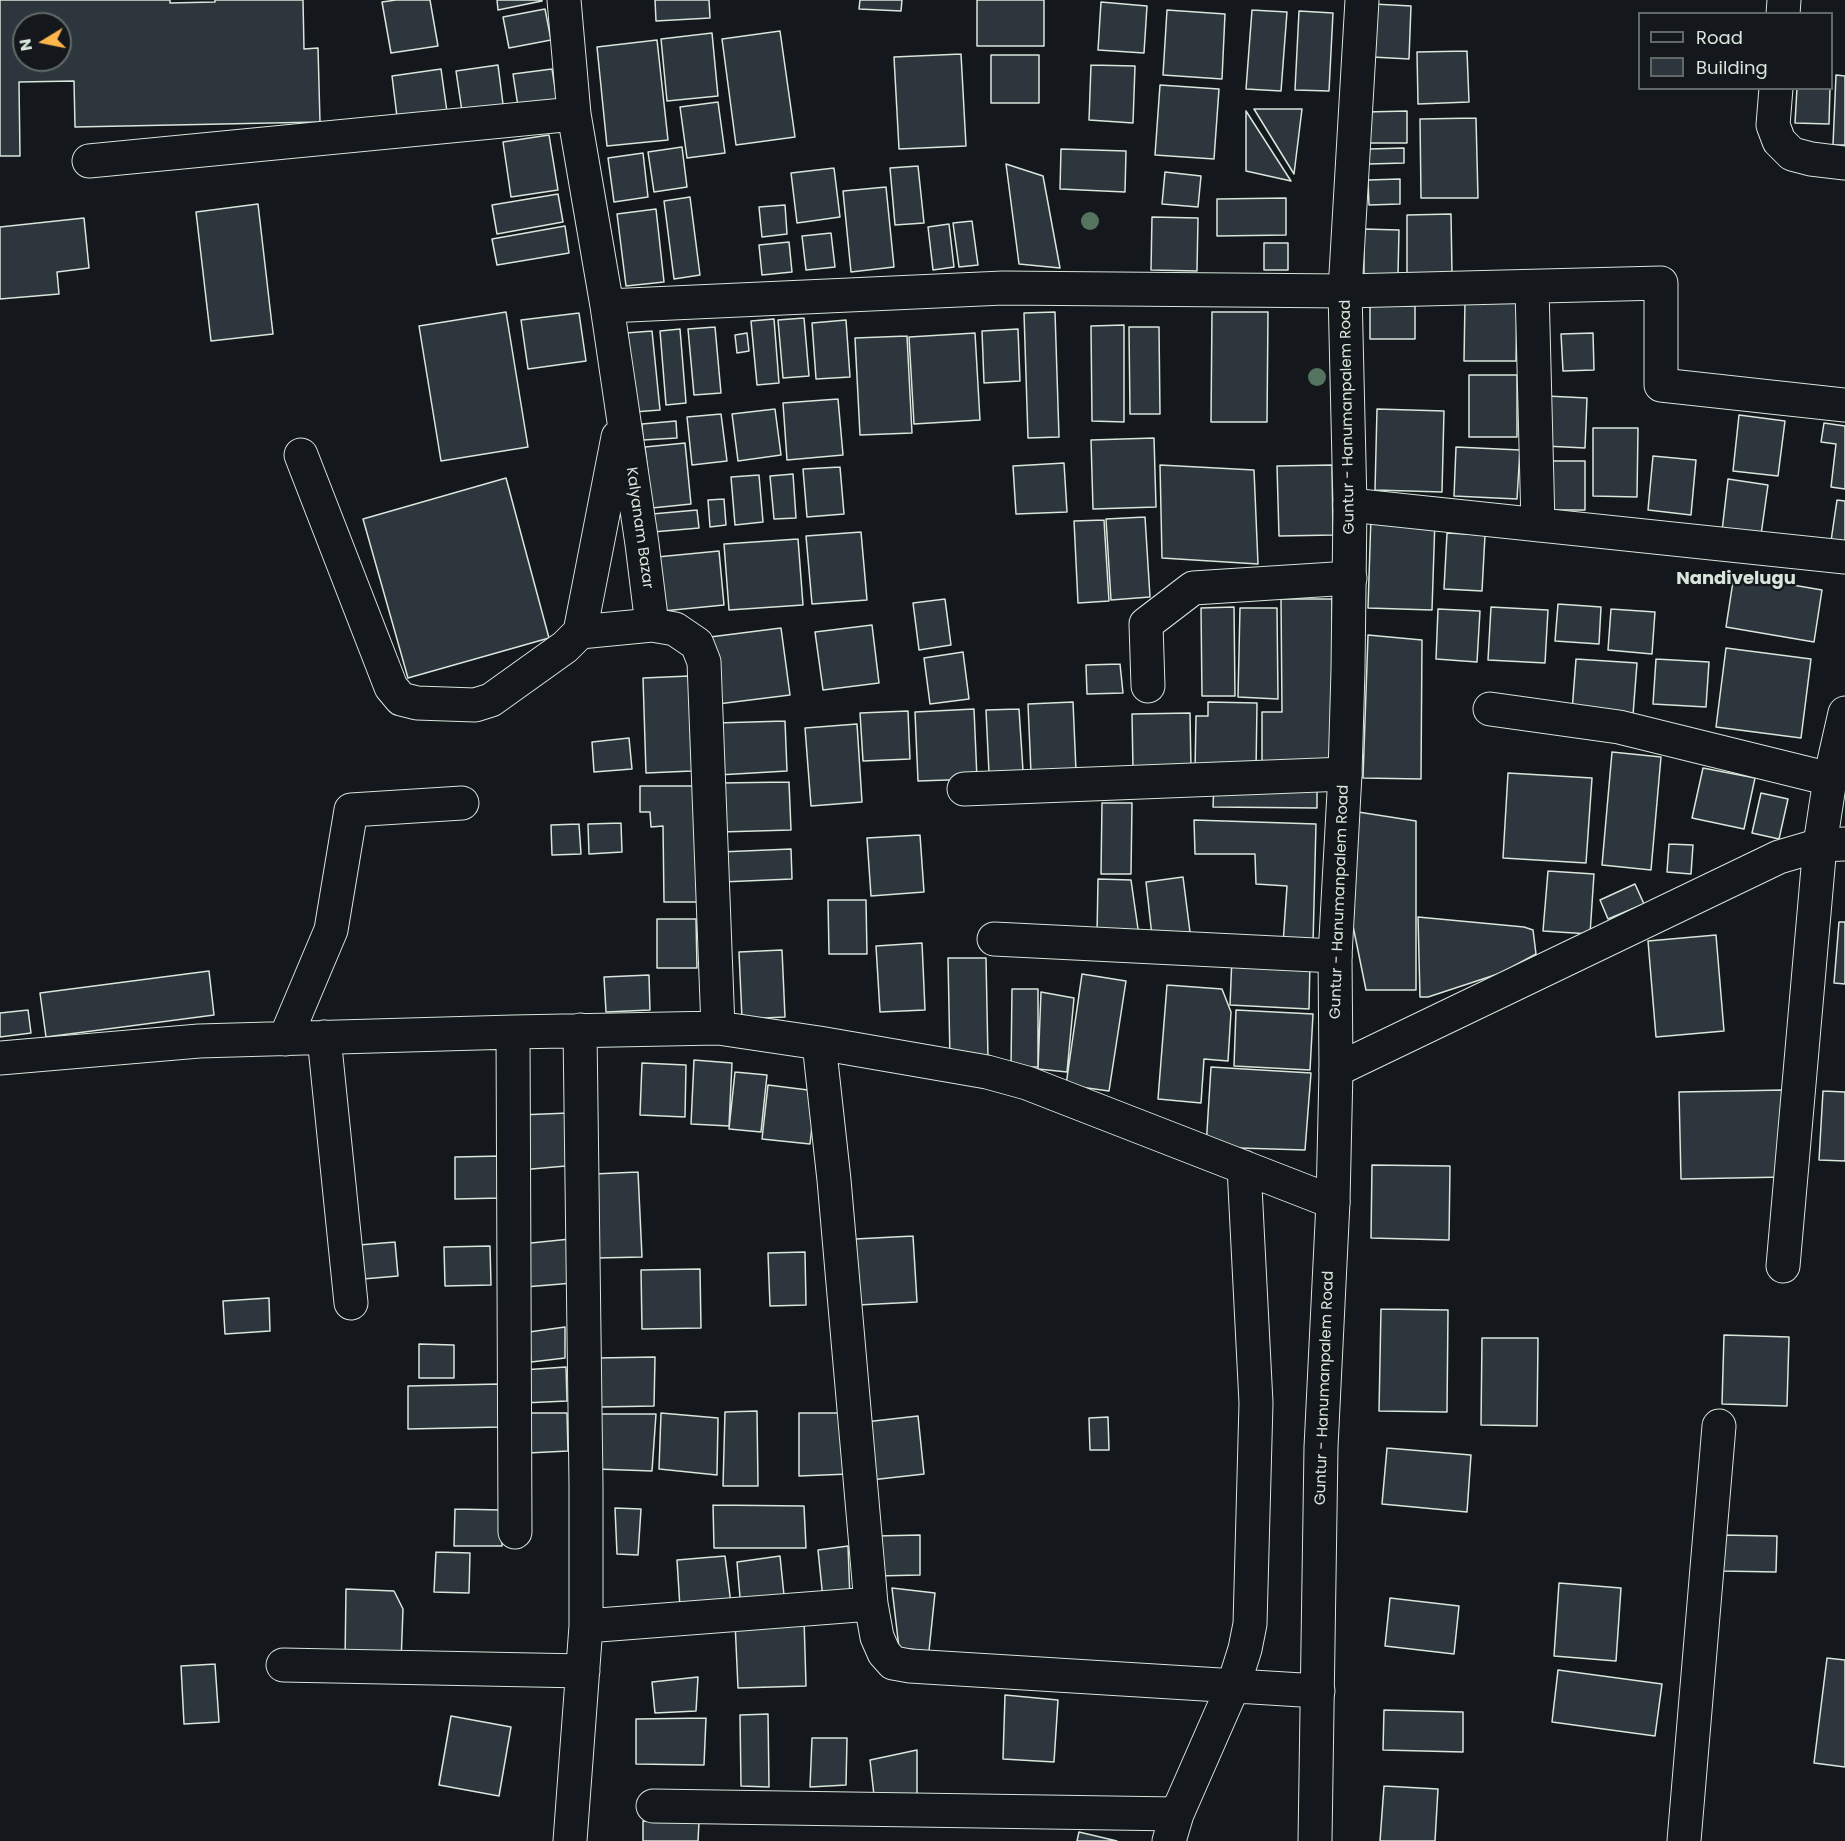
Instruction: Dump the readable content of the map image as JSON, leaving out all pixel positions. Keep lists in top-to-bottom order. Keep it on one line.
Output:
{"streets":{"street":["Guntur - Hanumanpalem Road","Kalyanam Bazar"]},"districts":["Nandivelugu"],"legend":["Road","Building"],"north":"left"}
